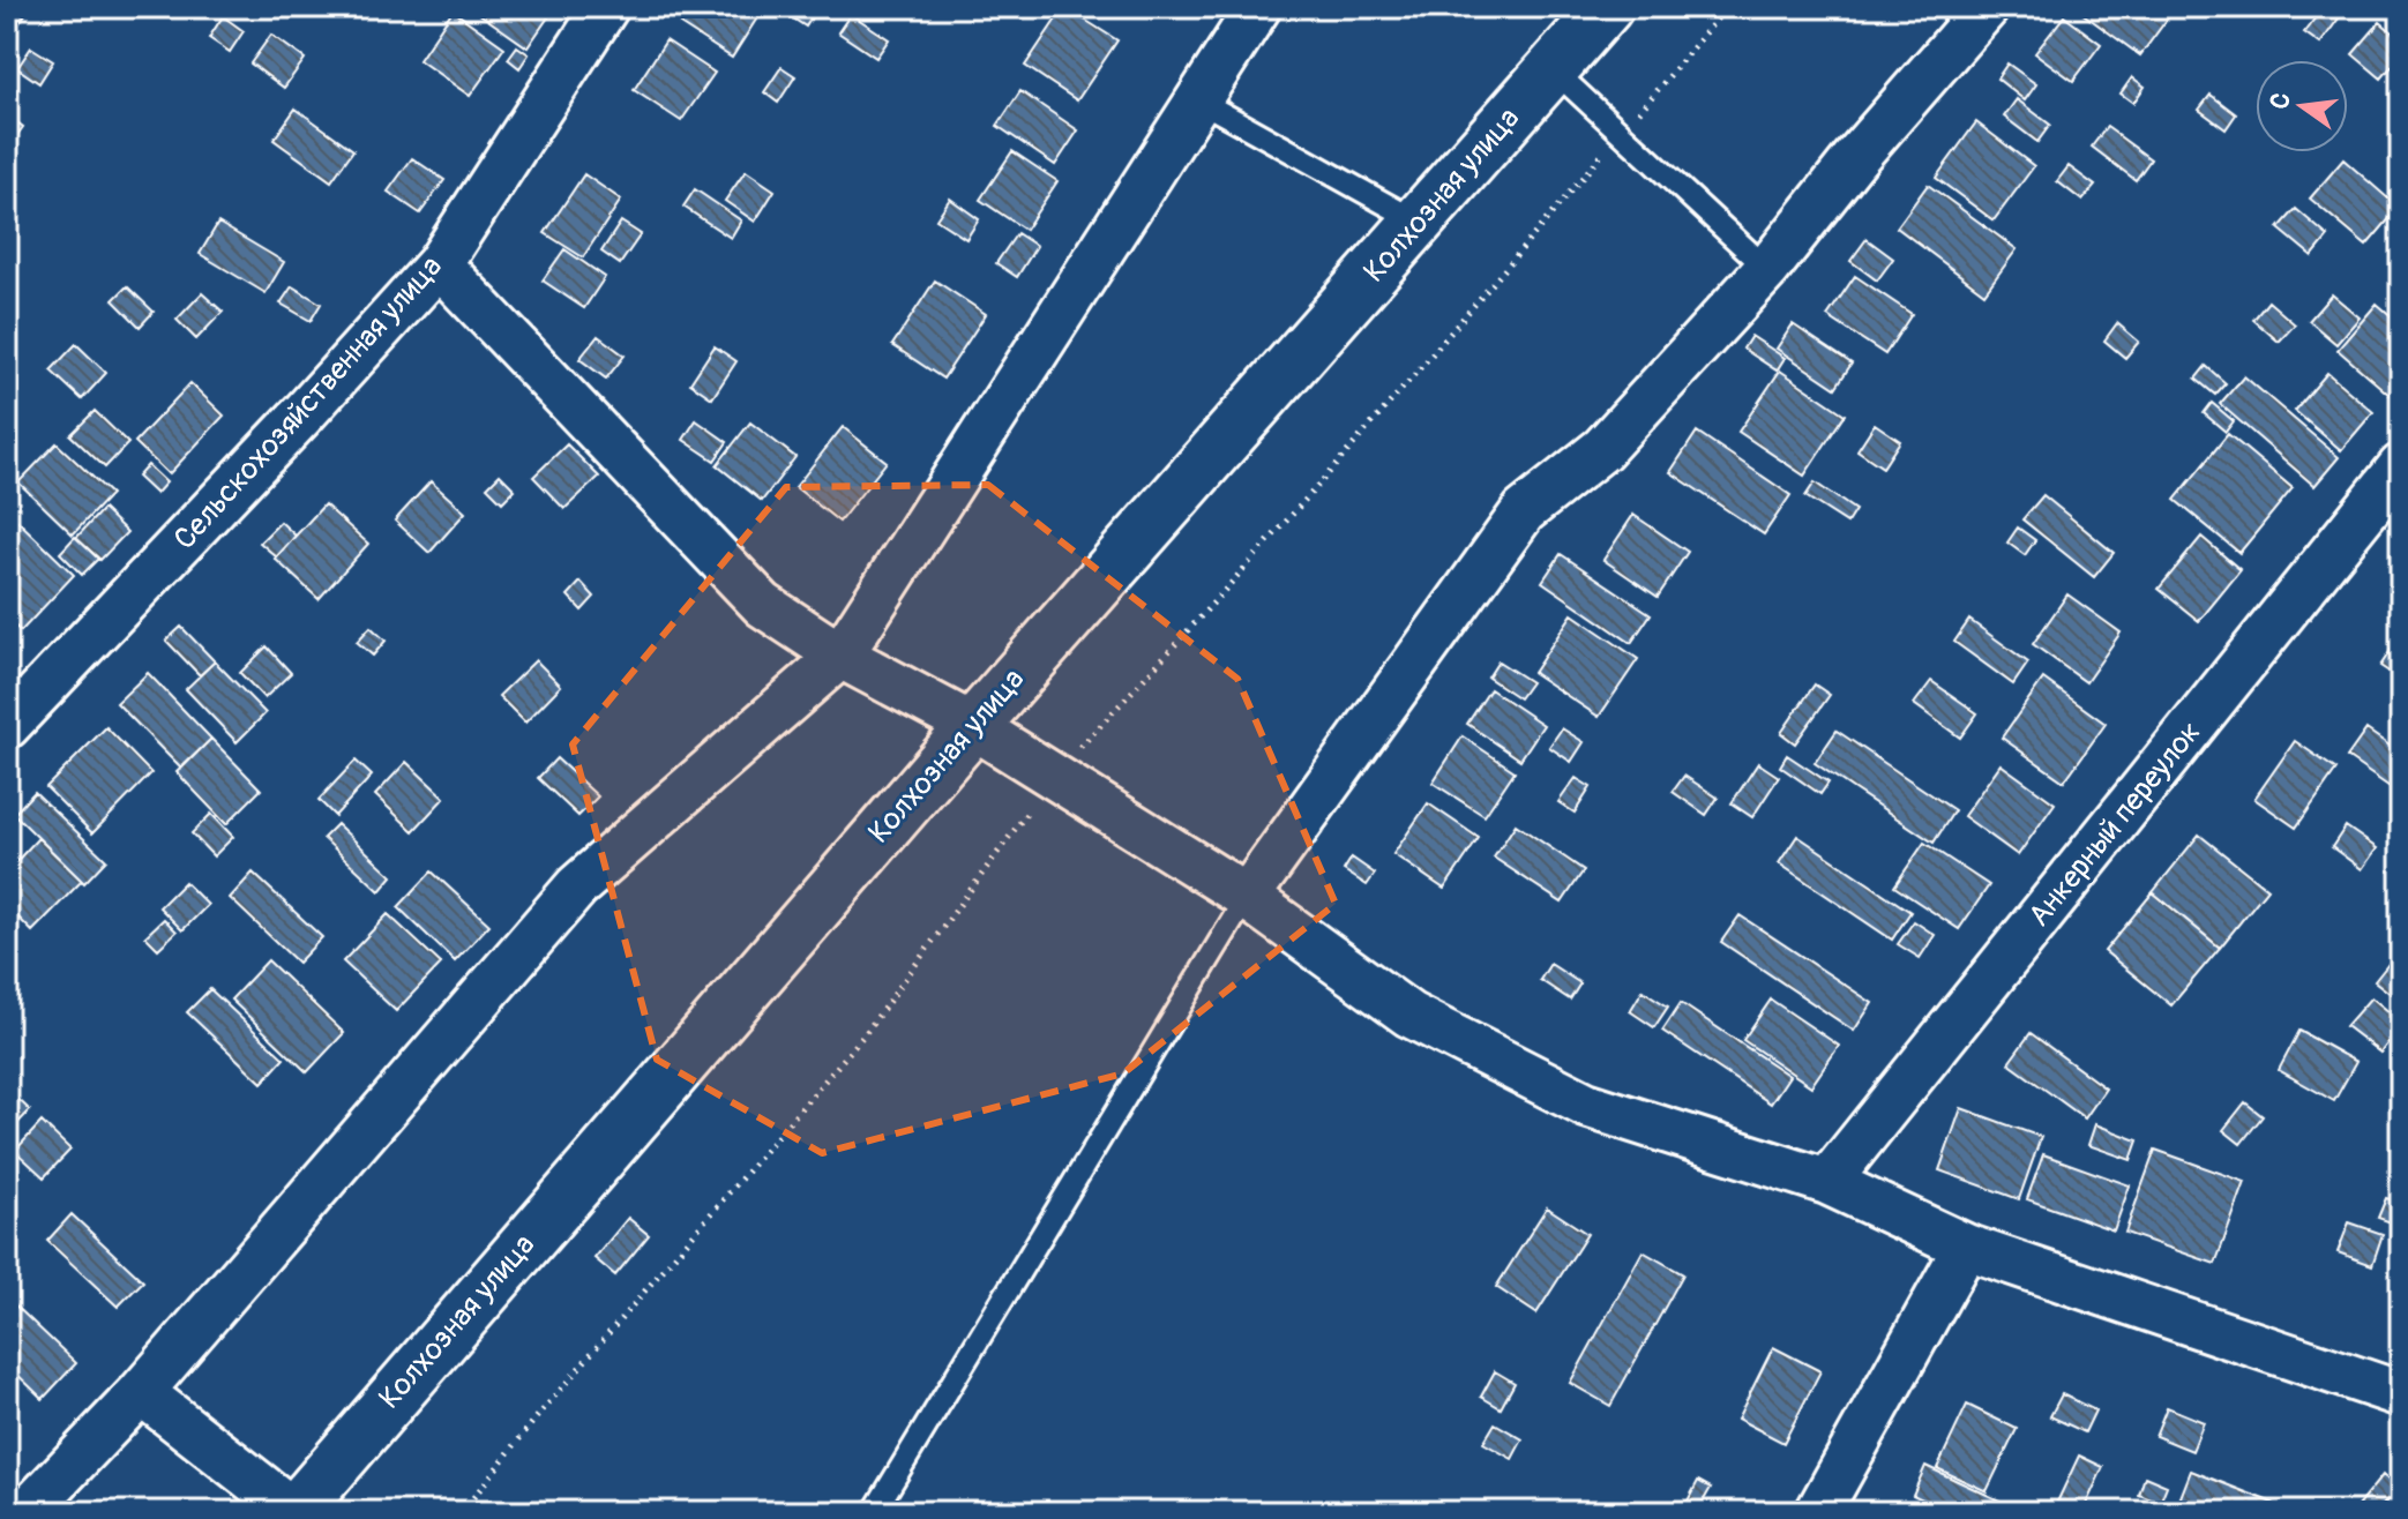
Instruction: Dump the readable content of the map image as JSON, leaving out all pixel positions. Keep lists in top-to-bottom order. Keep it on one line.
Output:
{"streets":{"main road":["Колхозная улица"],"street":["Сельскохозяйственная улица","Анкерный переулок"]},"north":"left"}
